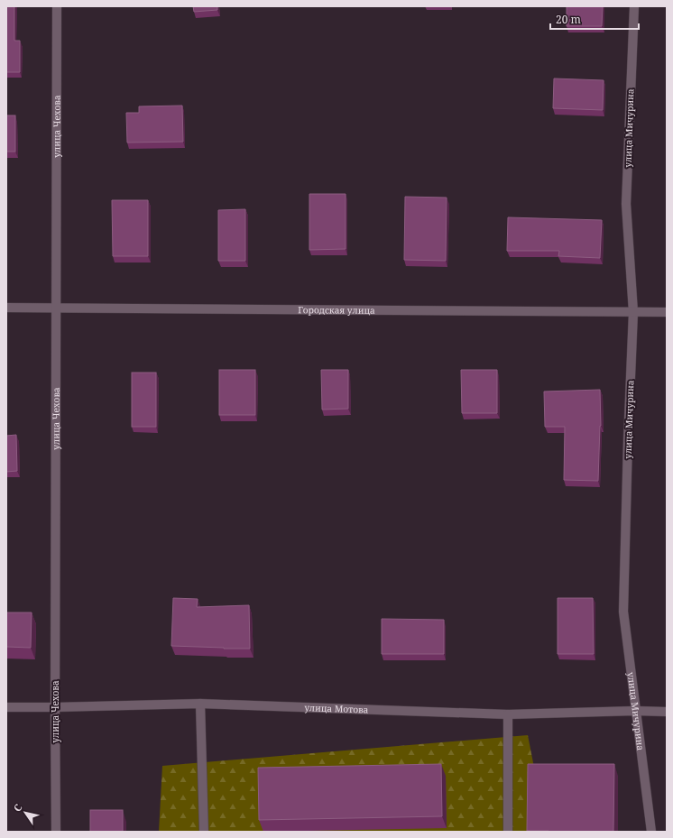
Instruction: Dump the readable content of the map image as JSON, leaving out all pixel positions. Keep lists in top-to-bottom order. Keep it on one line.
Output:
{"streets":{"street":["улица Чехова","улица Мичурина","Городская улица","улица Мотова"]},"crossings":[["улица Чехова","Городская улица"],["улица Чехова","улица Мотова"],["улица Мичурина","Городская улица"],["улица Мичурина","улица Мотова"]],"scale_bar":"20 m","north":"top left"}
